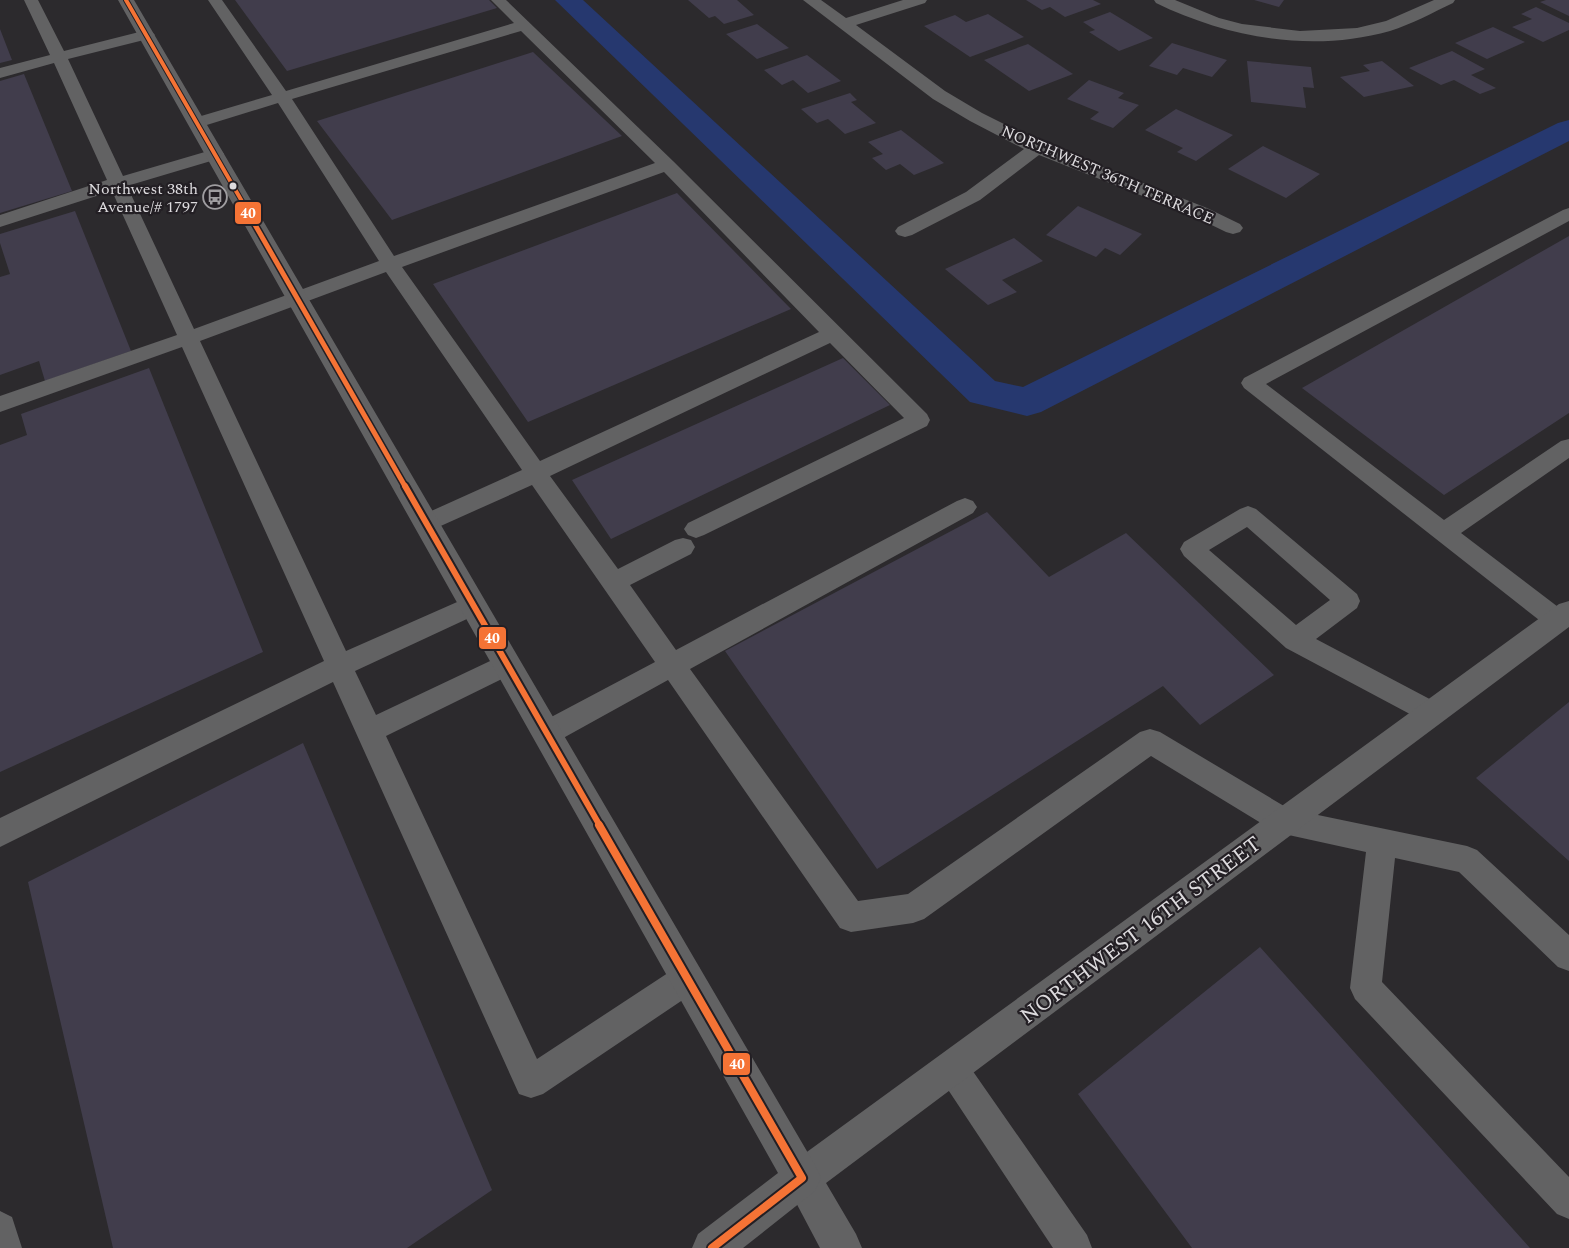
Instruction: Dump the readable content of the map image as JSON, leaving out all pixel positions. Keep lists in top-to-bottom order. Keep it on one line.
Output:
{"streets":{"street":["NORTHWEST 36TH TERRACE","NORTHWEST 16TH STREET"]},"places":{"bus stop":["Northwest 38th Avenue/# 1797"]},"lines":["transit line 40"]}
